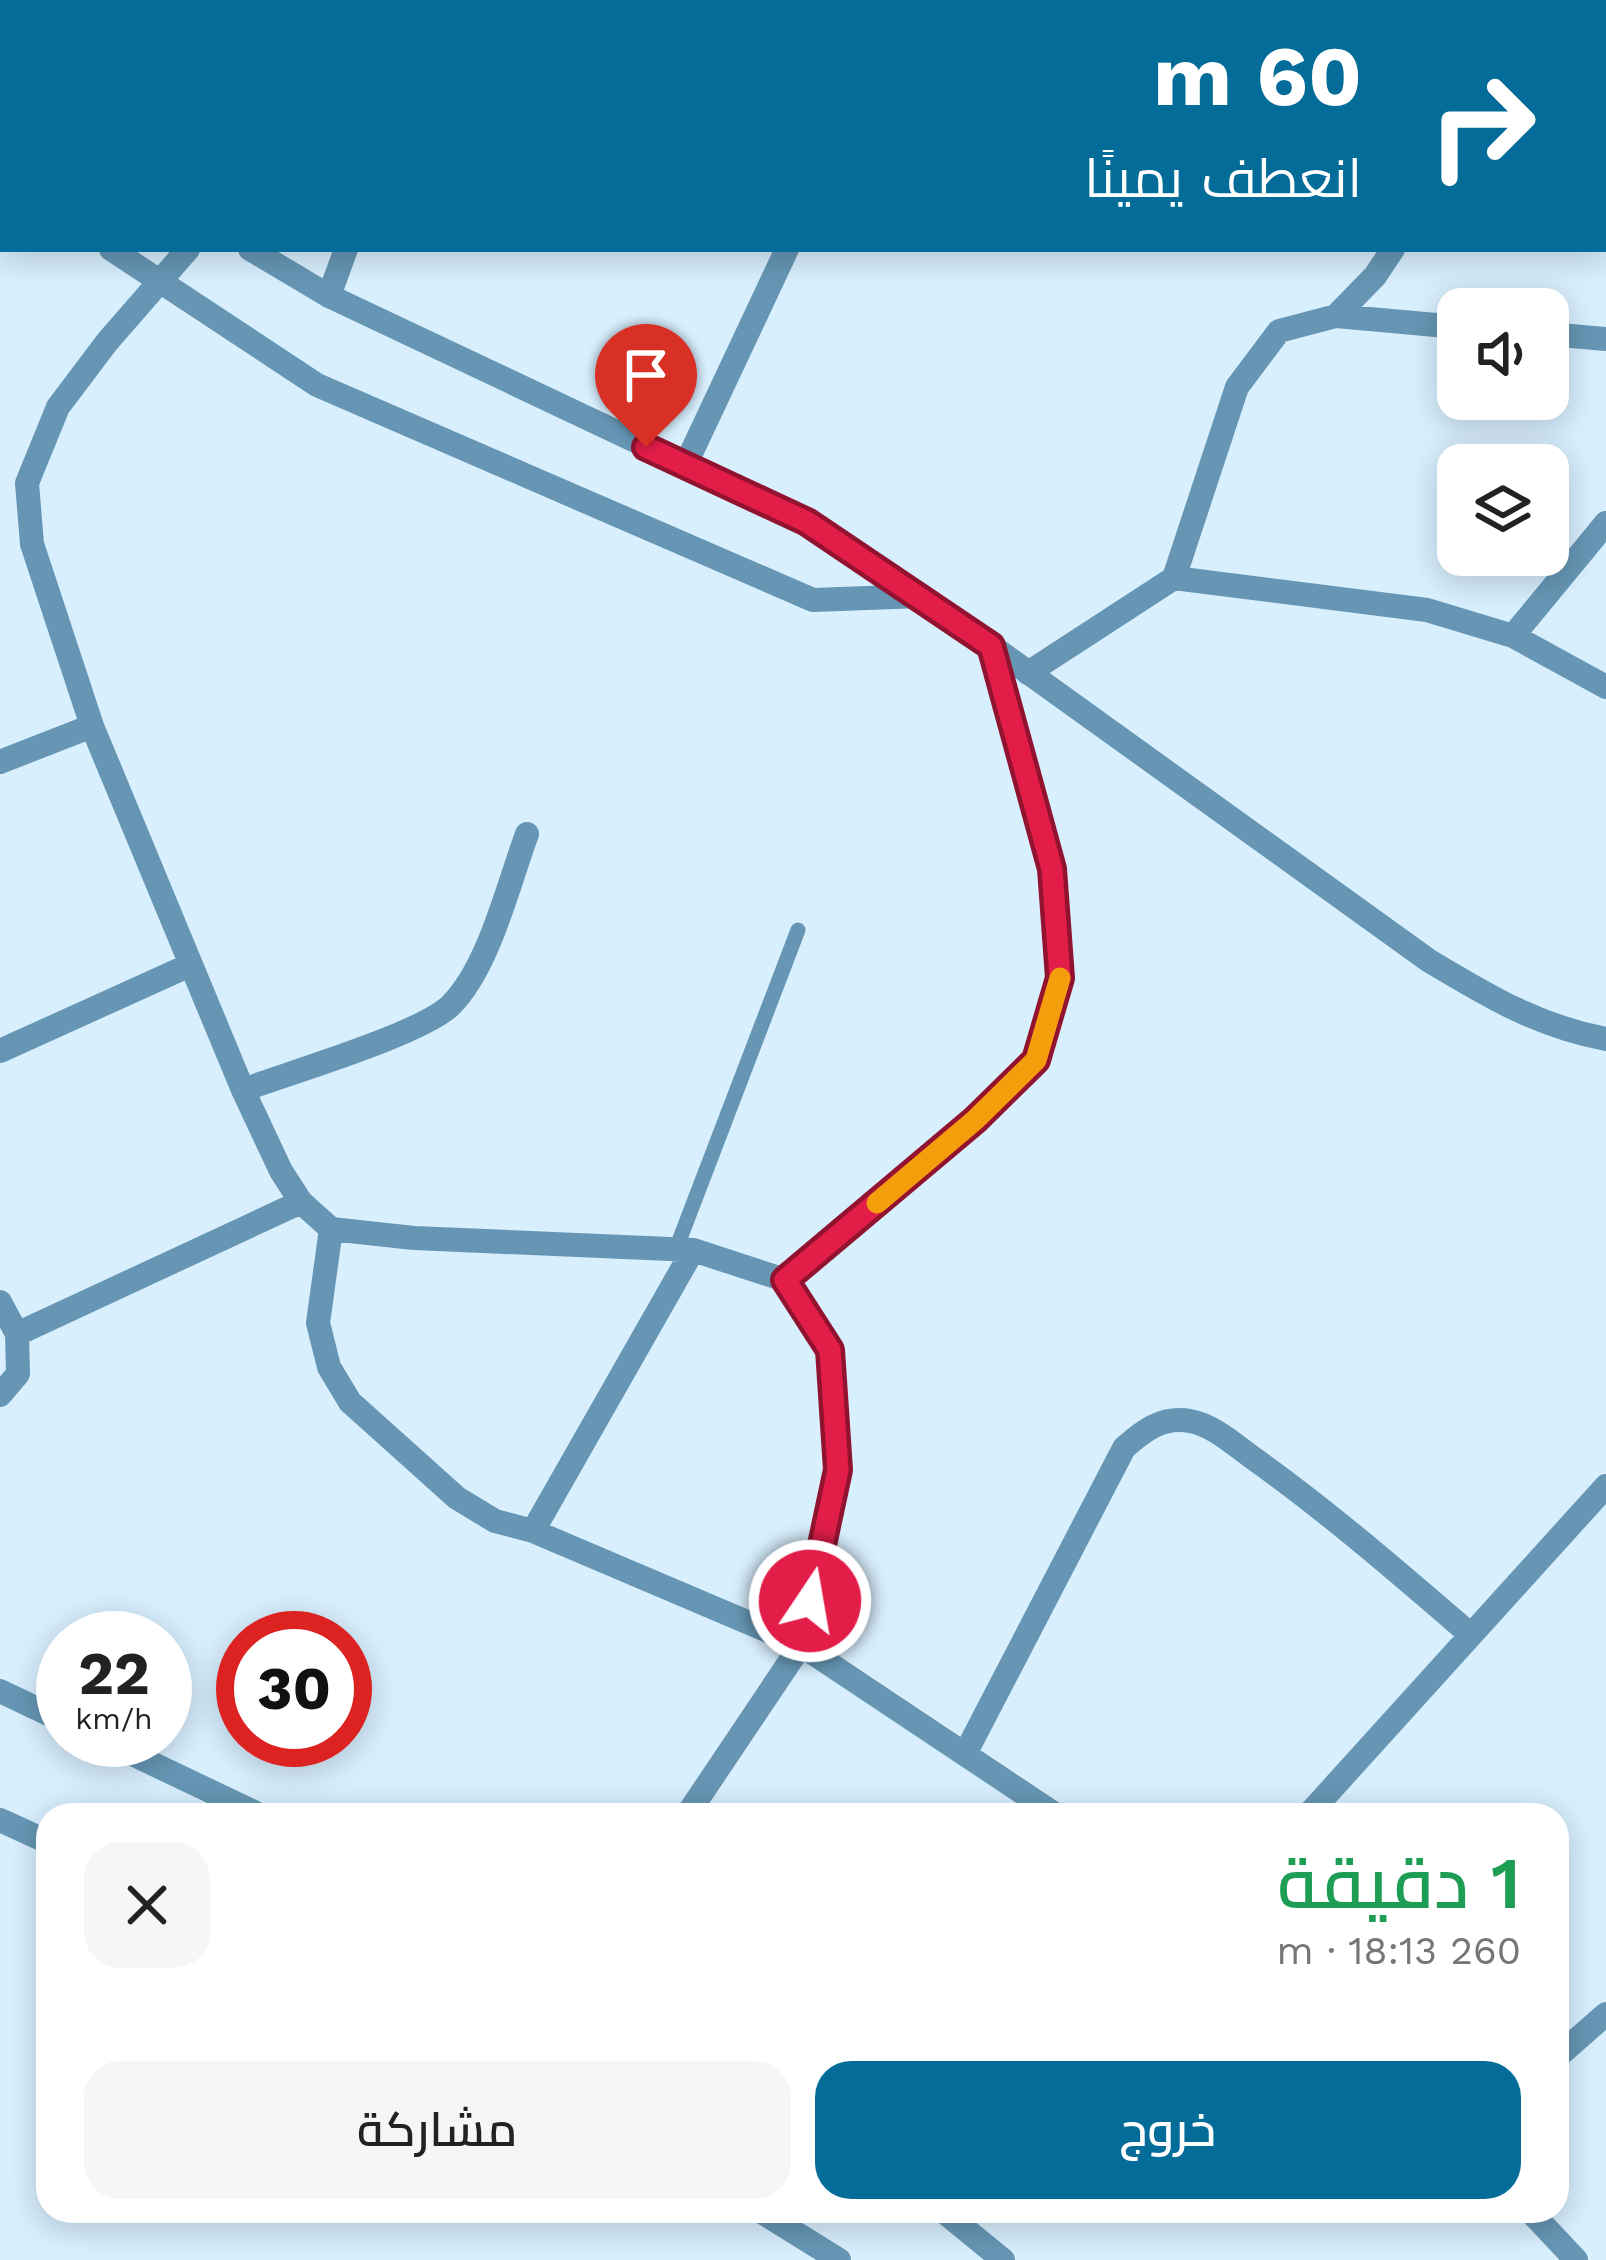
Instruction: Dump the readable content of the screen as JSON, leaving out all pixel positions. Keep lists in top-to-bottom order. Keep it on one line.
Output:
{"page":{"turn":["60 m","انعطف يمينًا"],"speed":"22 km/h","limit":"30","heading":["1 دقيقة","260 m · 18:13"],"buttons":["خروج","مشاركة"]}}
